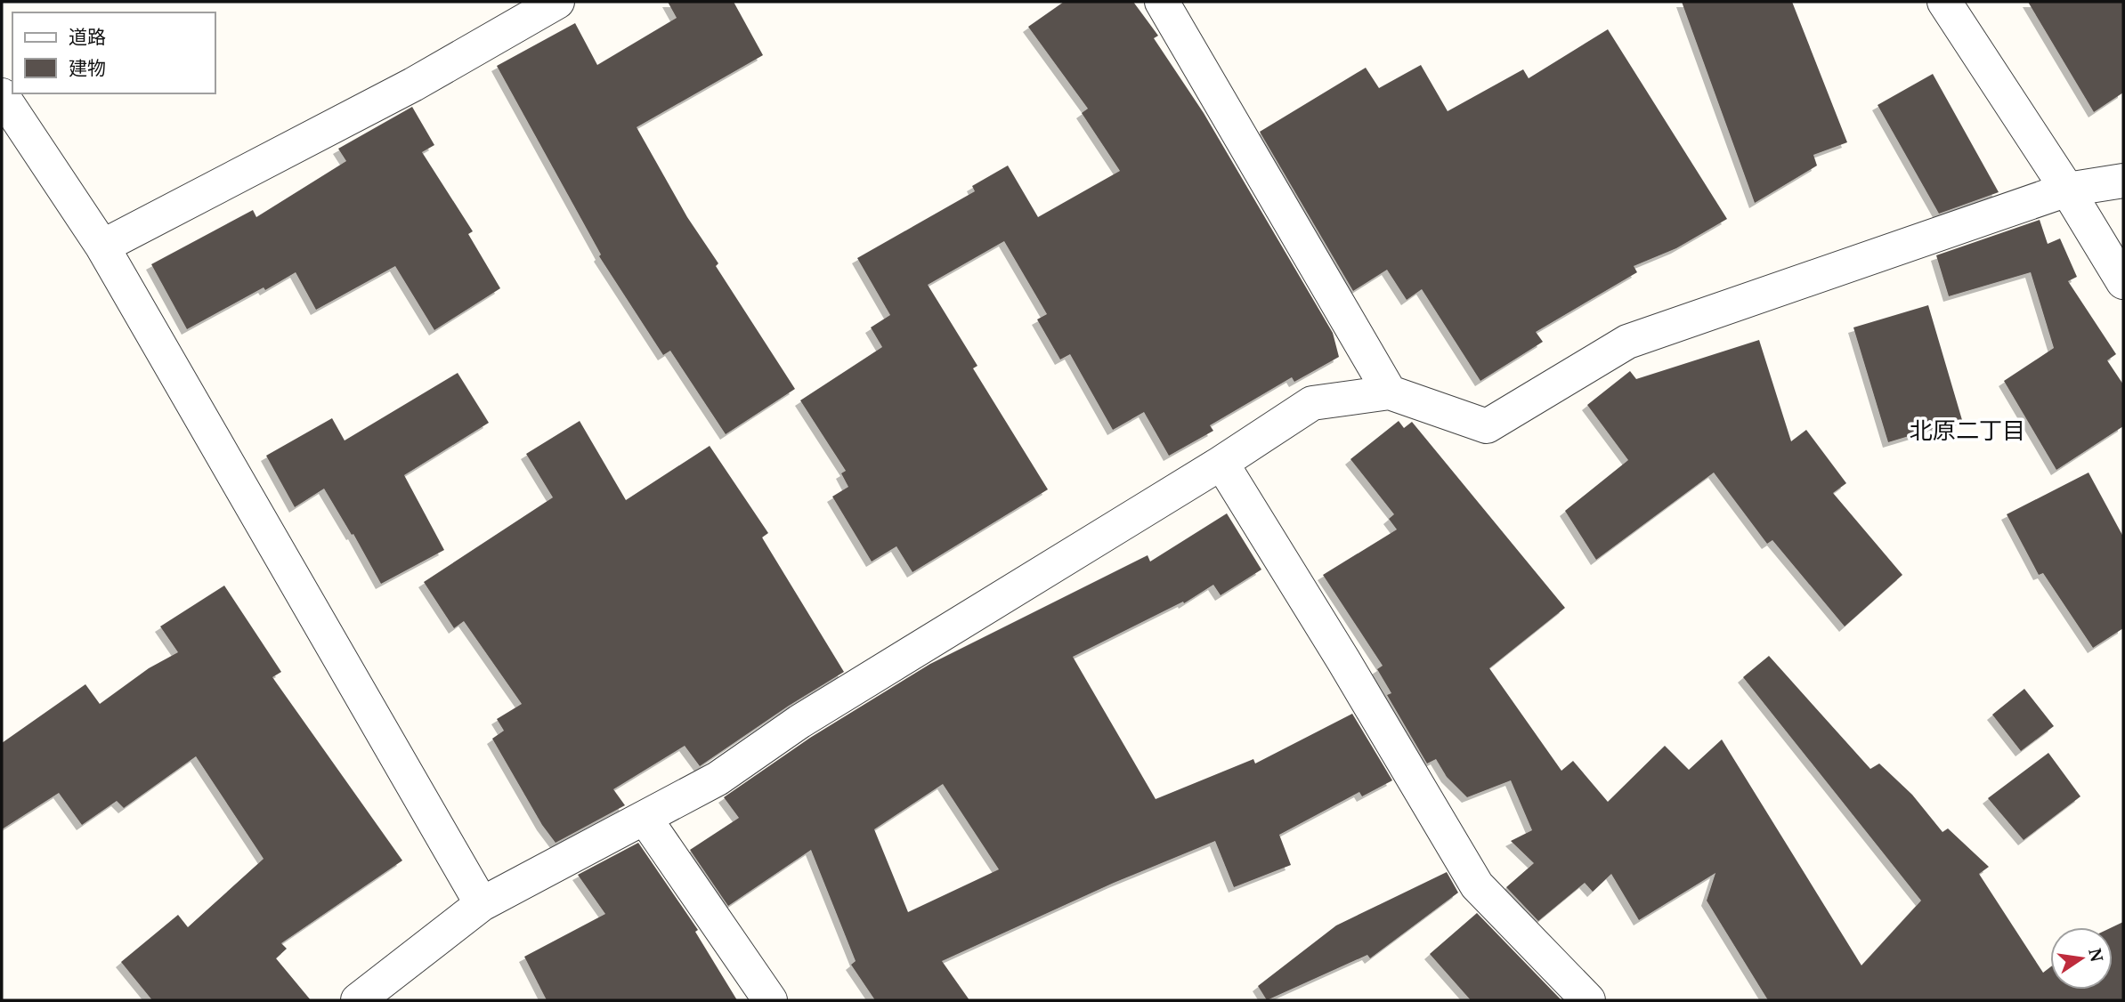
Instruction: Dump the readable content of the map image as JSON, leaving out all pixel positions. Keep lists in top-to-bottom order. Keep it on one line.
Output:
{"districts":["北原二丁目"],"legend":["道路","建物"],"north":"right"}
